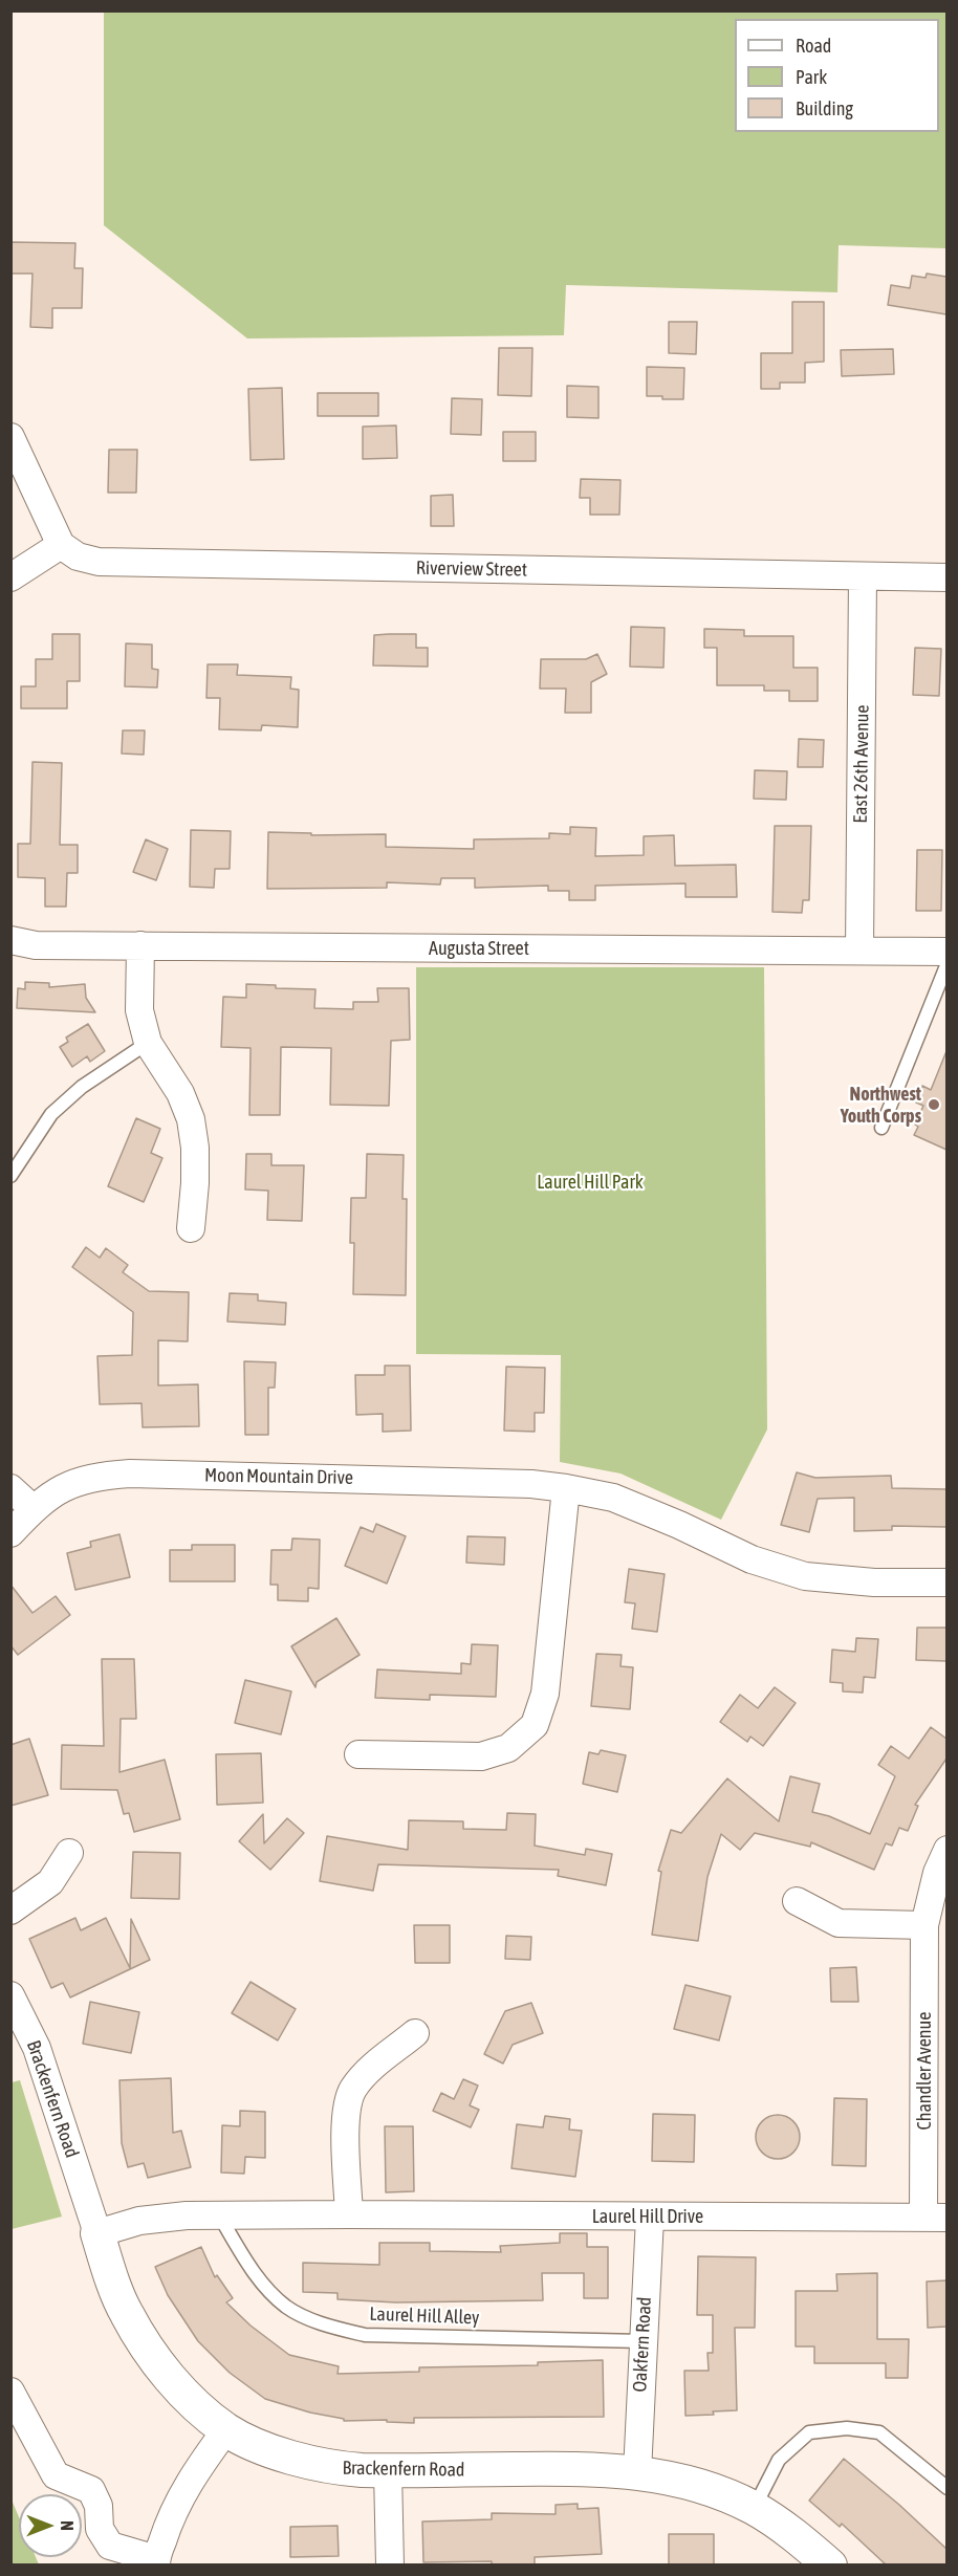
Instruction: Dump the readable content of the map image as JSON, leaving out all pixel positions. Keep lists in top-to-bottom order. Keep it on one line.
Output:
{"streets":{"street":["Riverview Street","East 26th Avenue","Augusta Street","Moon Mountain Drive","Chandler Avenue","Brackenfern Road","Laurel Hill Drive","Oakfern Road"],"lane":["Laurel Hill Alley"]},"crossings":[["Riverview Street","East 26th Avenue"],["East 26th Avenue","Augusta Street"],["Chandler Avenue","Laurel Hill Drive"],["Brackenfern Road","Laurel Hill Drive"],["Brackenfern Road","Oakfern Road"],["Laurel Hill Drive","Laurel Hill Alley"],["Laurel Hill Drive","Oakfern Road"],["Laurel Hill Alley","Oakfern Road"]],"parks":["Laurel Hill Park"],"places":["Northwest Youth Corps"],"legend":["Road","Park","Building"],"north":"right"}
